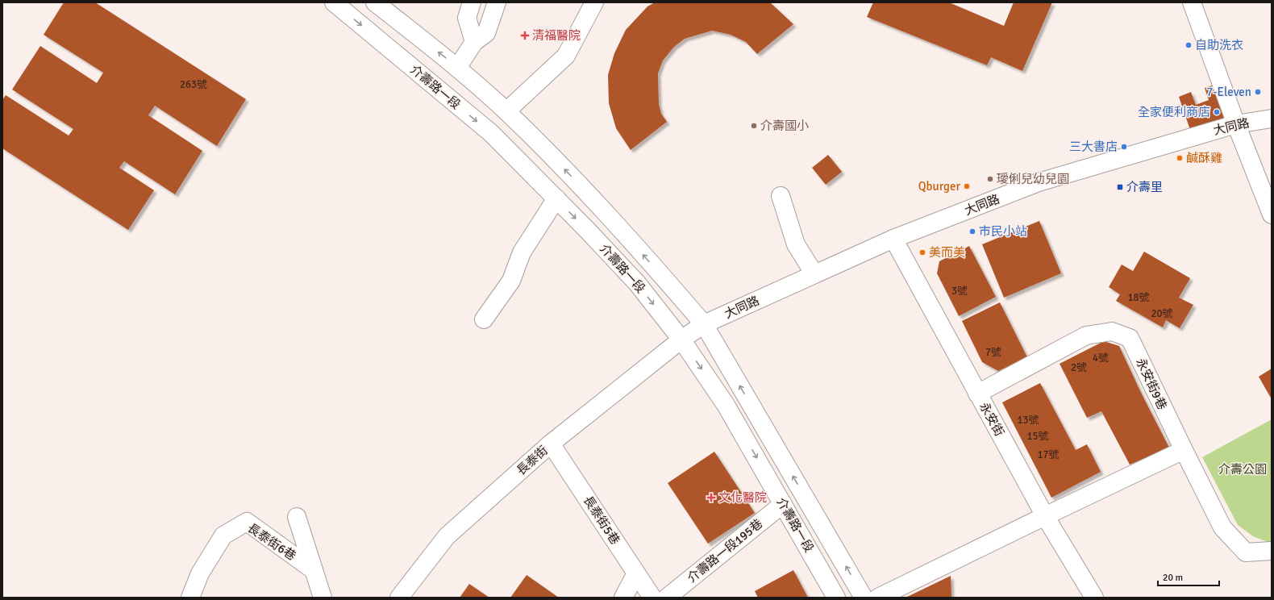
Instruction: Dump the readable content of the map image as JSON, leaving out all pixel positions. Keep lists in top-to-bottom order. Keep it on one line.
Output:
{"streets":{"street":["介壽路一段","大同路","永安街9巷","永安街","長泰街","長泰街5巷","長泰街6巷","介壽路一段195巷"]},"crossings":[["介壽路一段","大同路"],["介壽路一段","長泰街"],["介壽路一段","介壽路一段195巷"],["大同路","永安街"],["大同路","長泰街"],["永安街9巷","永安街"],["長泰街","長泰街5巷"]],"parks":["介壽公園"],"places":{"health":["清福醫院","文化醫院"],"other":["自助洗衣","7-Eleven","全家便利商店","介壽國小","三大書店","鹹酥雞","璦俐兒幼兒園","Qburger","市民小站","美而美"],"transit":["介壽里"]},"house_numbers":["263號","3號","18號","20號","7號","4號","2號","13號","15號","17號"],"scale_bar":"20 m"}
